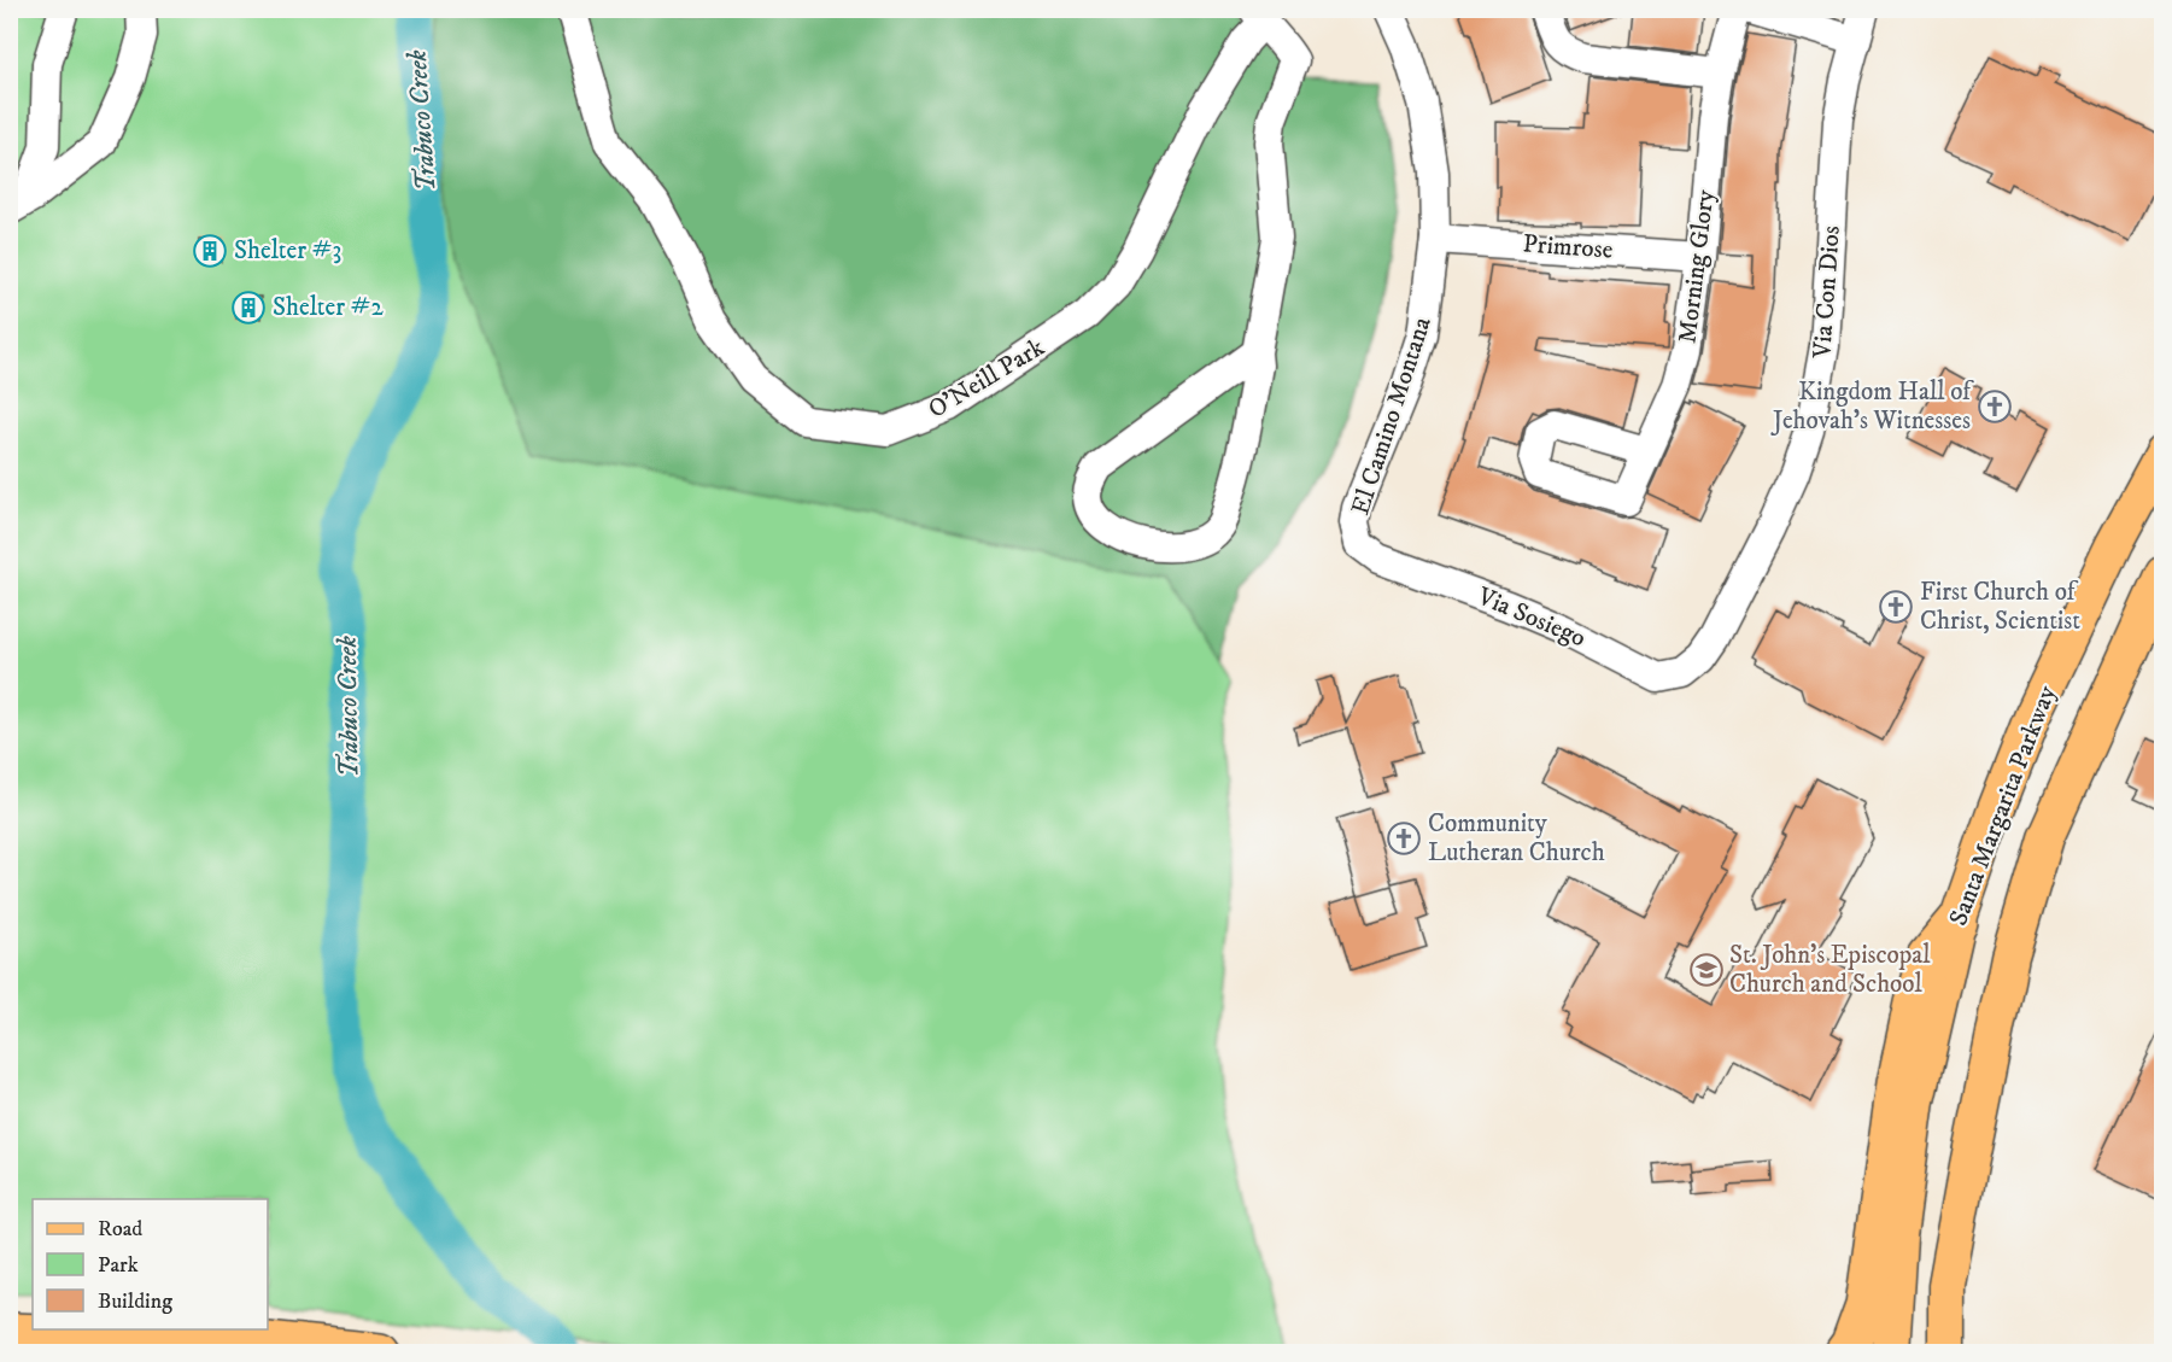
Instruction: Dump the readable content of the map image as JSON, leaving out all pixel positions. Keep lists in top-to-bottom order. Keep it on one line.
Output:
{"streets":{"main road":["Santa Margarita Parkway"],"street":["Primrose","Morning Glory","Via Con Dios","O'Neill Park","El Camino Montana","Via Sosiego"]},"crossings":[["Primrose","Morning Glory"],["Primrose","El Camino Montana"],["Via Con Dios","Via Sosiego"],["El Camino Montana","Via Sosiego"]],"water":["Trabuco Creek"],"places":{"building":["Shelter #3","Shelter #2"],"church":["Kingdom Hall of Jehovah's Witnesses","First Church of Christ, Scientist","Community Lutheran Church"],"school or university":["St. John's Episcopal Church and School"]},"legend":["Road","Park","Building"]}
